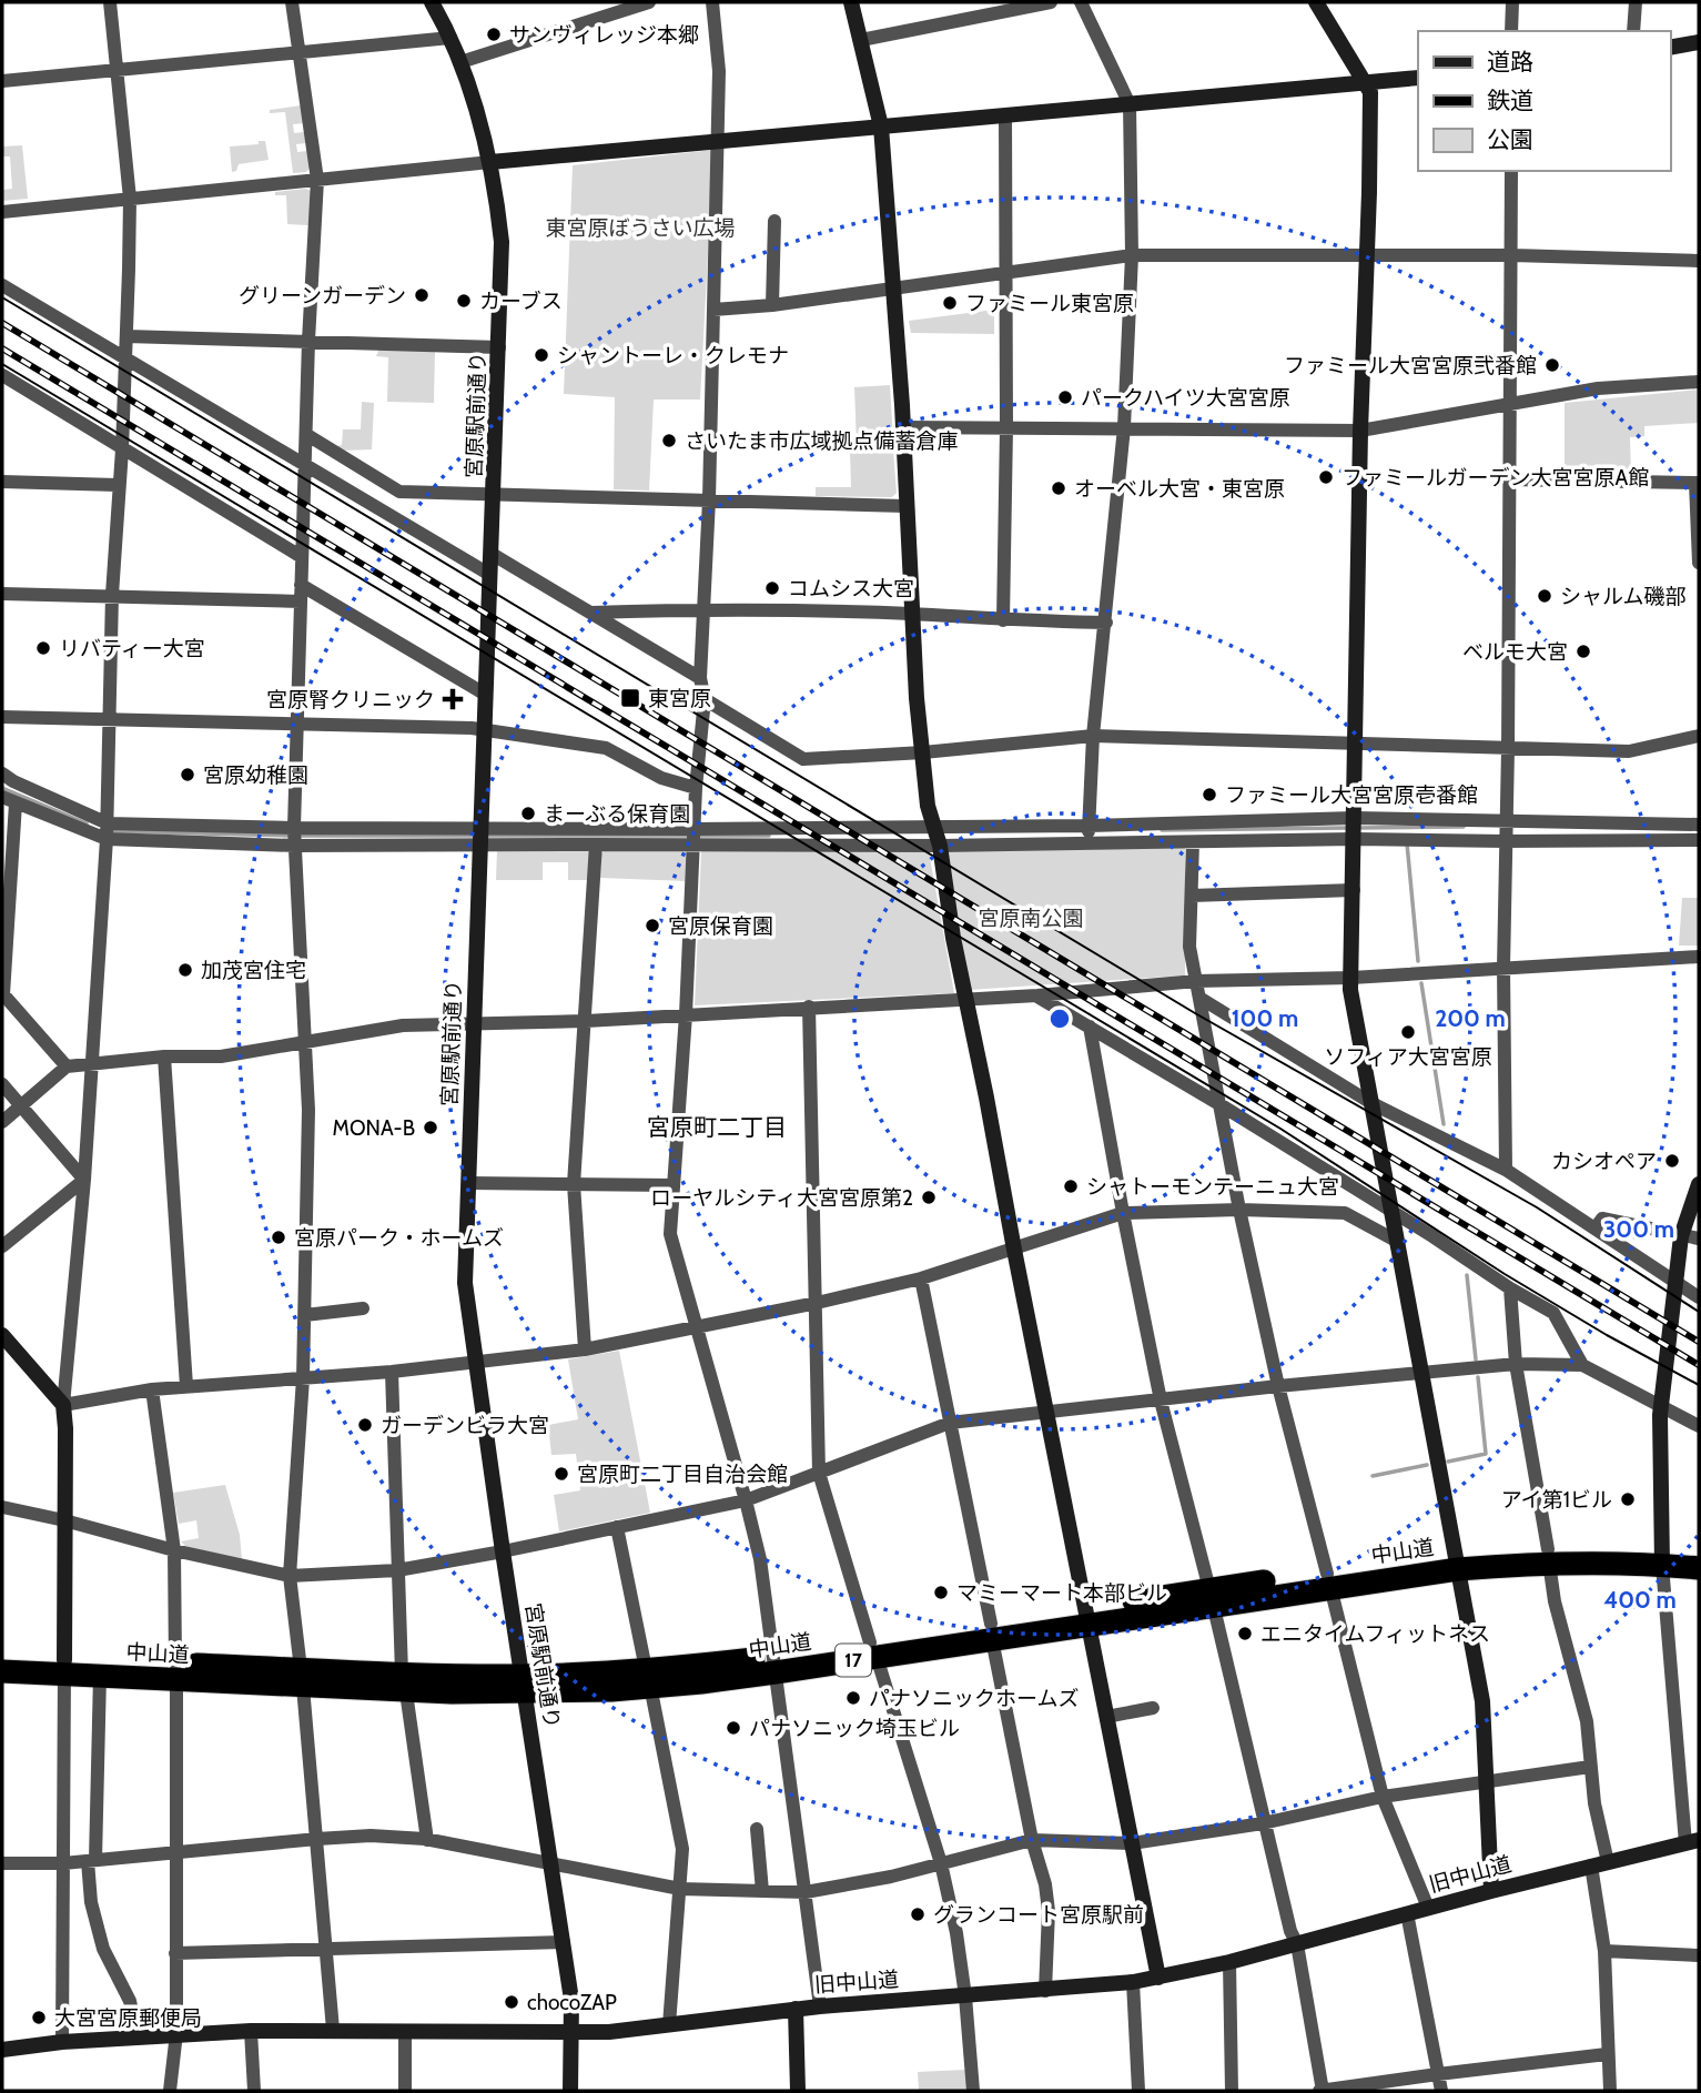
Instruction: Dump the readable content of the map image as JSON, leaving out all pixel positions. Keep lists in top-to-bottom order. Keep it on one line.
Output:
{"streets":{"highway":["中山道","17"],"street":["宮原駅前通り","旧中山道"]},"crossings":[["宮原駅前通り","中山道"],["宮原駅前通り","旧中山道"]],"districts":["宮原町二丁目"],"parks":["東宮原ぼうさい広場","宮原南公園"],"places":{"other":["サンヴィレッジ本郷","グリーンガーデン","カーブス","ファミール東宮原","シャントーレ・クレモナ","ファミール大宮宮原弐番館","パークハイツ大宮宮原","さいたま市広域拠点備蓄倉庫","ファミールガーデン大宮宮原A館","オーベル大宮・東宮原","コムシス大宮","シャルム磯部","リバティー大宮","ベルモ大宮","宮原幼稚園","ファミール大宮宮原壱番館","まーぶる保育園","宮原保育園","加茂宮住宅","ソフィア大宮宮原","MONA-B","カシオペア","シャトーモンテーニュ大宮","ローヤルシティ大宮宮原第2","宮原パーク・ホームズ","ガーデンビラ大宮","宮原町二丁目自治会館","アイ第1ビル","マミーマート本部ビル","エニタイムフィットネス","パナソニックホームズ","パナソニック埼玉ビル","グランコート宮原駅前","chocoZAP","大宮宮原郵便局"],"transit":["東宮原"],"health":["宮原腎クリニック"]},"legend":["道路","鉄道","公園"],"rings":["100 m","200 m","300 m","400 m"]}
